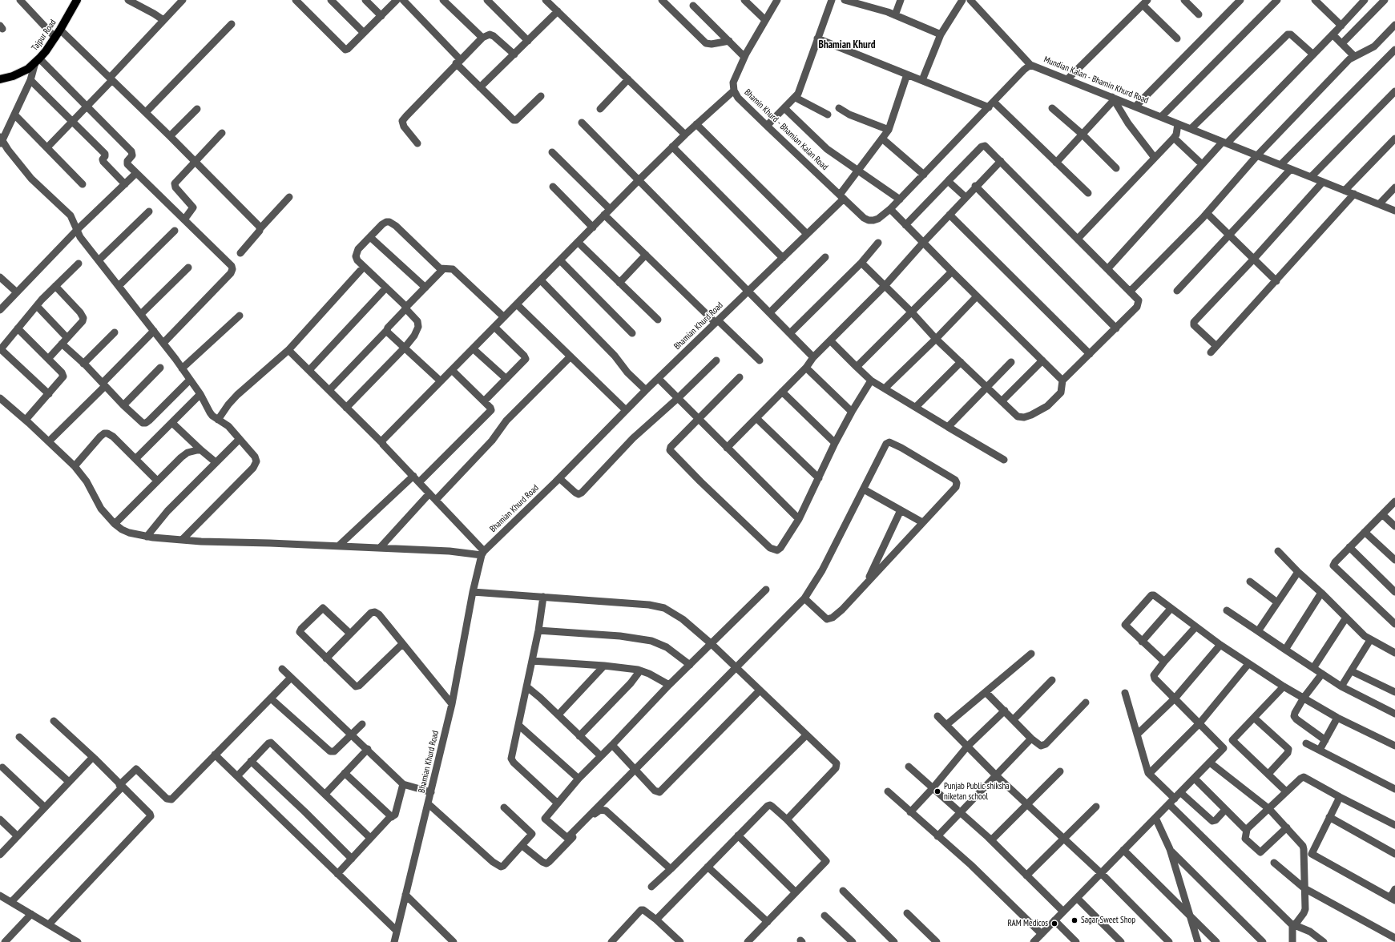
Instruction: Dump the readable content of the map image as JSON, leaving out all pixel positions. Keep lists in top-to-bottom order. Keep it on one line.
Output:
{"streets":{"main road":["Tajpur Road"],"street":["Mundian Kalan - Bhamin Khurd Road","Bhamin Khurd - Bhamian Kalan Road","Bhamian Khurd Road"]},"crossings":[["Mundian Kalan - Bhamin Khurd Road","Bhamin Khurd - Bhamian Kalan Road"],["Mundian Kalan - Bhamin Khurd Road","Bhamian Khurd Road"],["Bhamin Khurd - Bhamian Kalan Road","Bhamian Khurd Road"]],"districts":["Bhamian Khurd"],"places":["Punjab Public shiksha niketan school","Sagar Sweet Shop","RAM Medicos"]}
